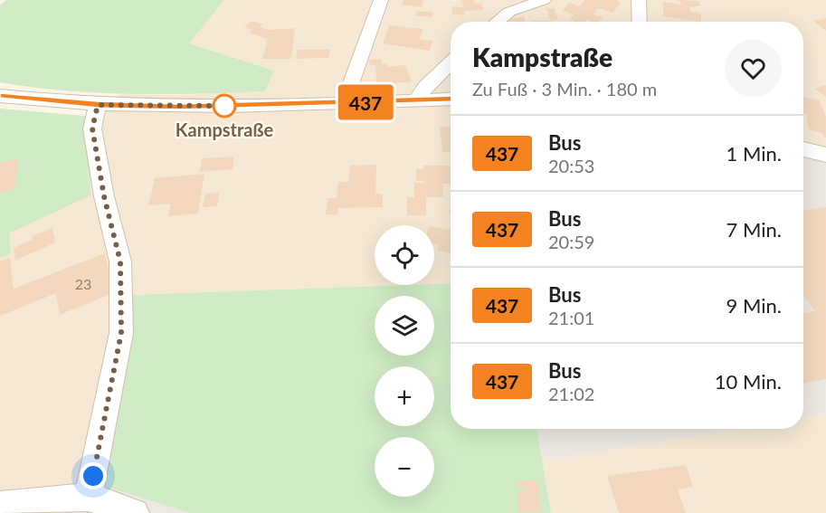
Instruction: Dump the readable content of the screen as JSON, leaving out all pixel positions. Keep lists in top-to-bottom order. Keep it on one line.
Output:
{"places":["Kampstraße"],"lines":["bus line 437"],"house_numbers":["23"],"page":{"on_map":"437","heading":["Kampstraße","Zu Fuß · 3 Min. · 180 m"],"list":[{"mark":"437","name":"Bus","note":"20:53","value":"1 Min."},{"mark":"437","name":"Bus","note":"20:59","value":"7 Min."},{"mark":"437","name":"Bus","note":"21:01","value":"9 Min."},{"mark":"437","name":"Bus","note":"21:02","value":"10 Min."}],"map_buttons":["+","−"]}}
